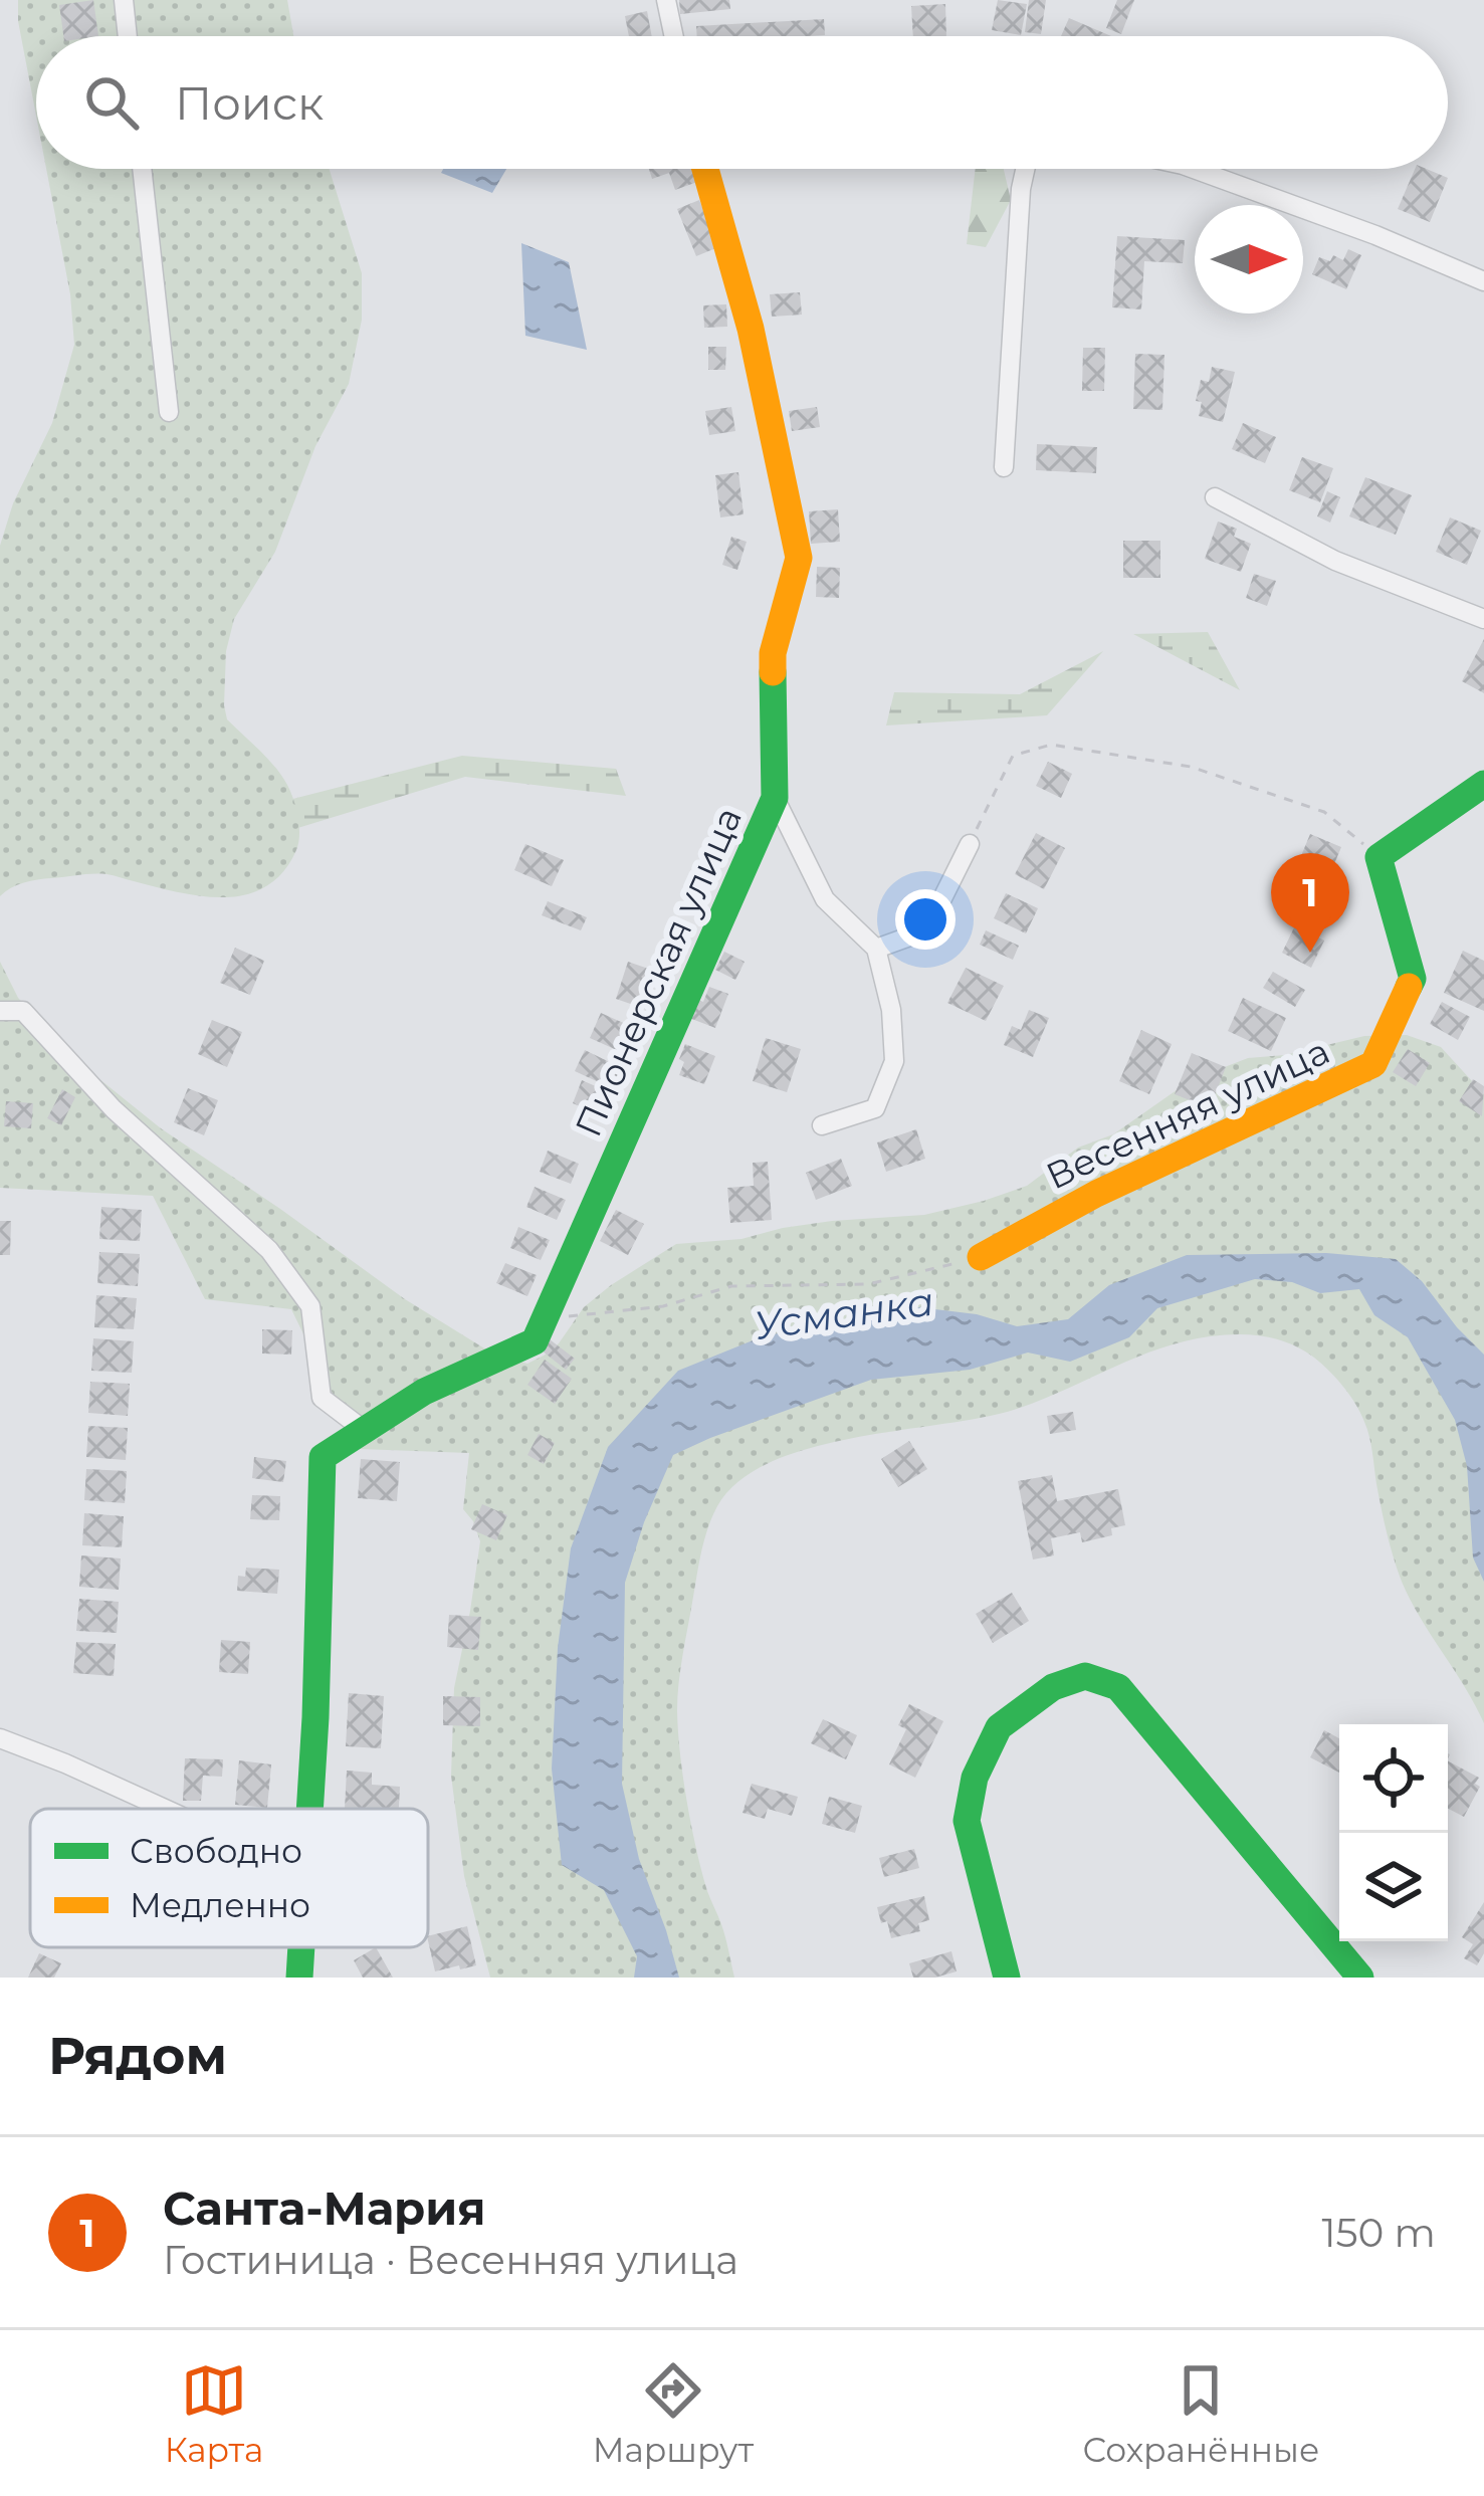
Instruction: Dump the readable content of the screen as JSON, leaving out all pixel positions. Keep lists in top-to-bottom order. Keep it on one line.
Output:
{"streets":{"street":["Пионерская улица","Весенняя улица"]},"water":["Усманка"],"legend":["Свободно","Медленно"],"north":"right","page":{"search":"Поиск","pins":"1","heading":"Рядом","list":[{"mark":"1","name":"Санта-Мария","note":"Гостиница · Весенняя улица","value":"150 m"}],"nav":["Карта","Маршрут","Сохранённые"]}}
